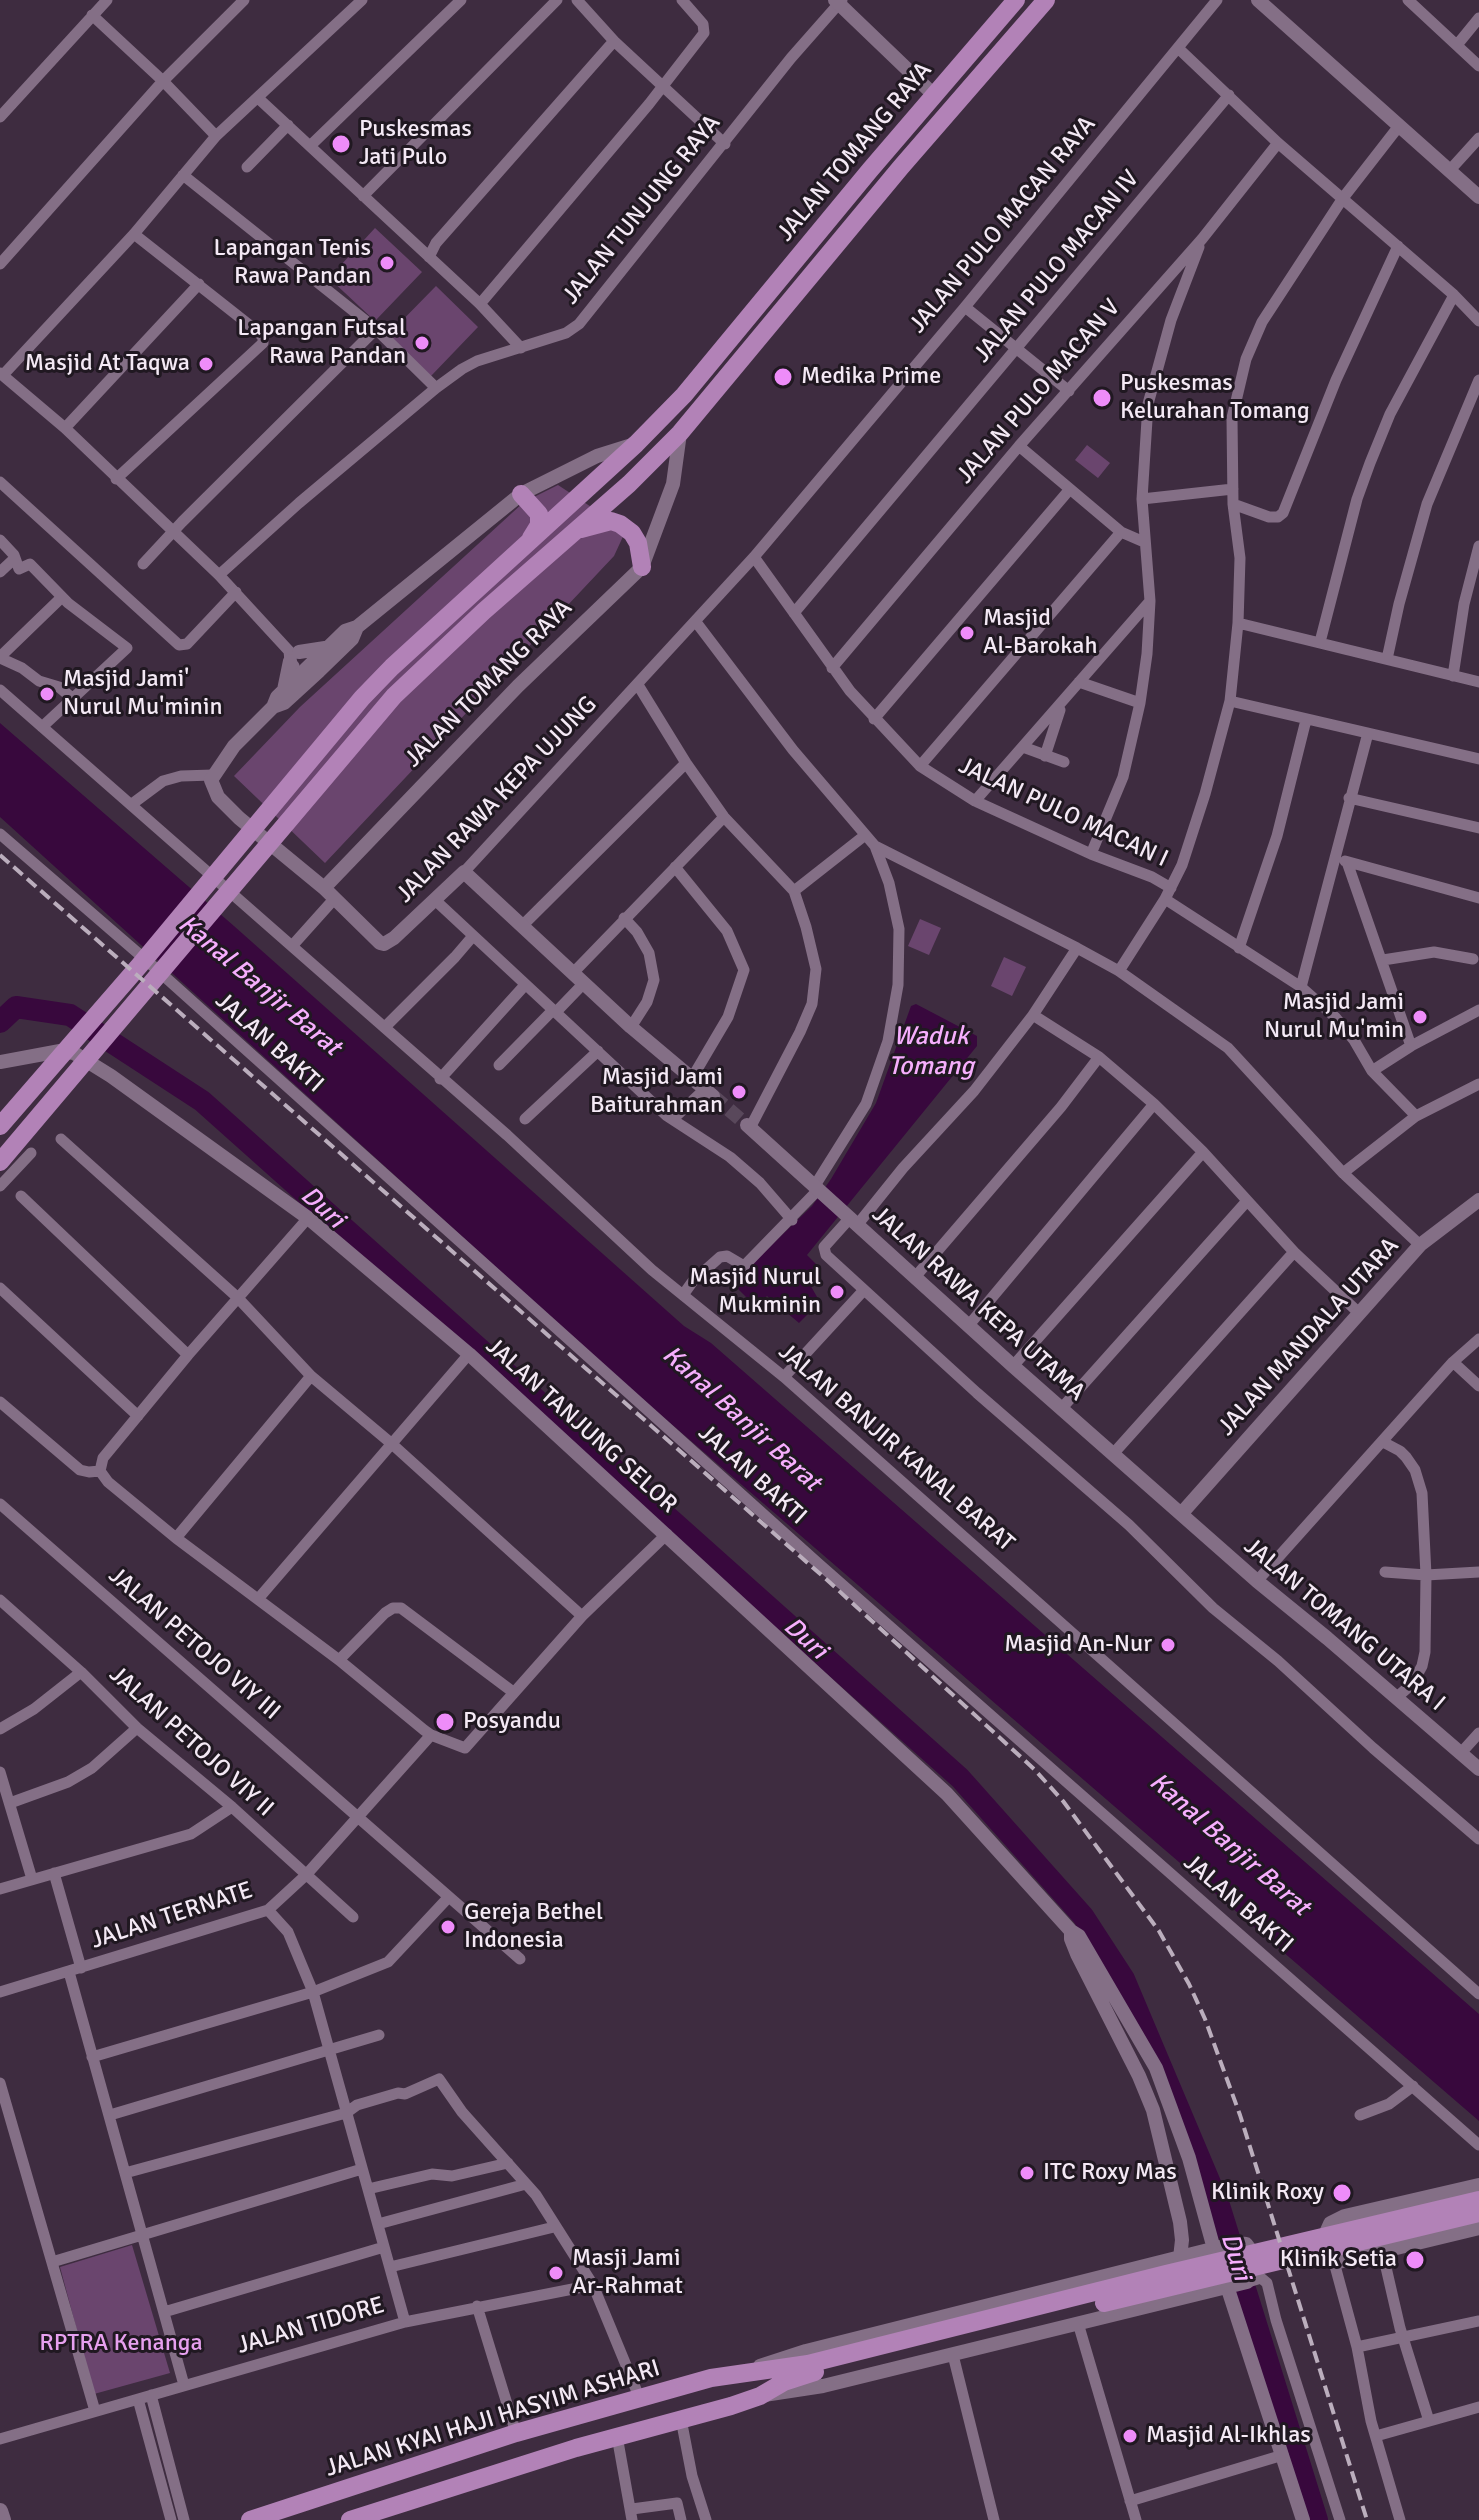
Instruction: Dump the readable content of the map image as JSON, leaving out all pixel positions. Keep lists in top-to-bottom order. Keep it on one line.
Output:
{"streets":{"main road":["JALAN TOMANG RAYA","JALAN KYAI HAJI HASYIM ASHARI"],"street":["JALAN TUNJUNG RAYA","JALAN PULO MACAN RAYA","JALAN PULO MACAN IV","JALAN PULO MACAN V","JALAN RAWA KEPA UJUNG","JALAN PULO MACAN I","JALAN BAKTI","JALAN RAWA KEPA UTAMA","JALAN MANDALA UTARA","JALAN TANJUNG SELOR","JALAN BANJIR KANAL BARAT","JALAN TOMANG UTARA I","JALAN PETOJO VIY III","JALAN PETOJO VIY II","JALAN TERNATE","JALAN TIDORE"]},"crossings":[["JALAN TOMANG RAYA","JALAN RAWA KEPA UJUNG"],["JALAN PULO MACAN RAYA","JALAN RAWA KEPA UJUNG"],["JALAN PULO MACAN RAYA","JALAN PULO MACAN I"],["JALAN PULO MACAN IV","JALAN PULO MACAN I"],["JALAN PULO MACAN V","JALAN PULO MACAN I"],["JALAN RAWA KEPA UTAMA","JALAN MANDALA UTARA"],["JALAN RAWA KEPA UTAMA","JALAN TOMANG UTARA I"],["JALAN MANDALA UTARA","JALAN TOMANG UTARA I"],["JALAN TANJUNG SELOR","JALAN KYAI HAJI HASYIM ASHARI"],["JALAN PETOJO VIY III","JALAN TERNATE"],["JALAN PETOJO VIY II","JALAN TERNATE"]],"water":["Kanal Banjir Barat","Waduk Tomang","Duri"],"parks":["RPTRA Kenanga"],"places":["Puskesmas Jati Pulo","Lapangan Tenis Rawa Pandan","Lapangan Futsal Rawa Pandan","Masjid At Taqwa","Medika Prime","Puskesmas Kelurahan Tomang","Masjid Al-Barokah","Masjid Jami' Nurul Mu'minin","Masjid Jami Nurul Mu'min","Masjid Jami Baiturahman","Masjid Nurul Mukminin","Masjid An-Nur","Posyandu","Gereja Bethel Indonesia","ITC Roxy Mas","Klinik Roxy","Klinik Setia","Masji Jami Ar-Rahmat","Masjid Al-Ikhlas"]}
